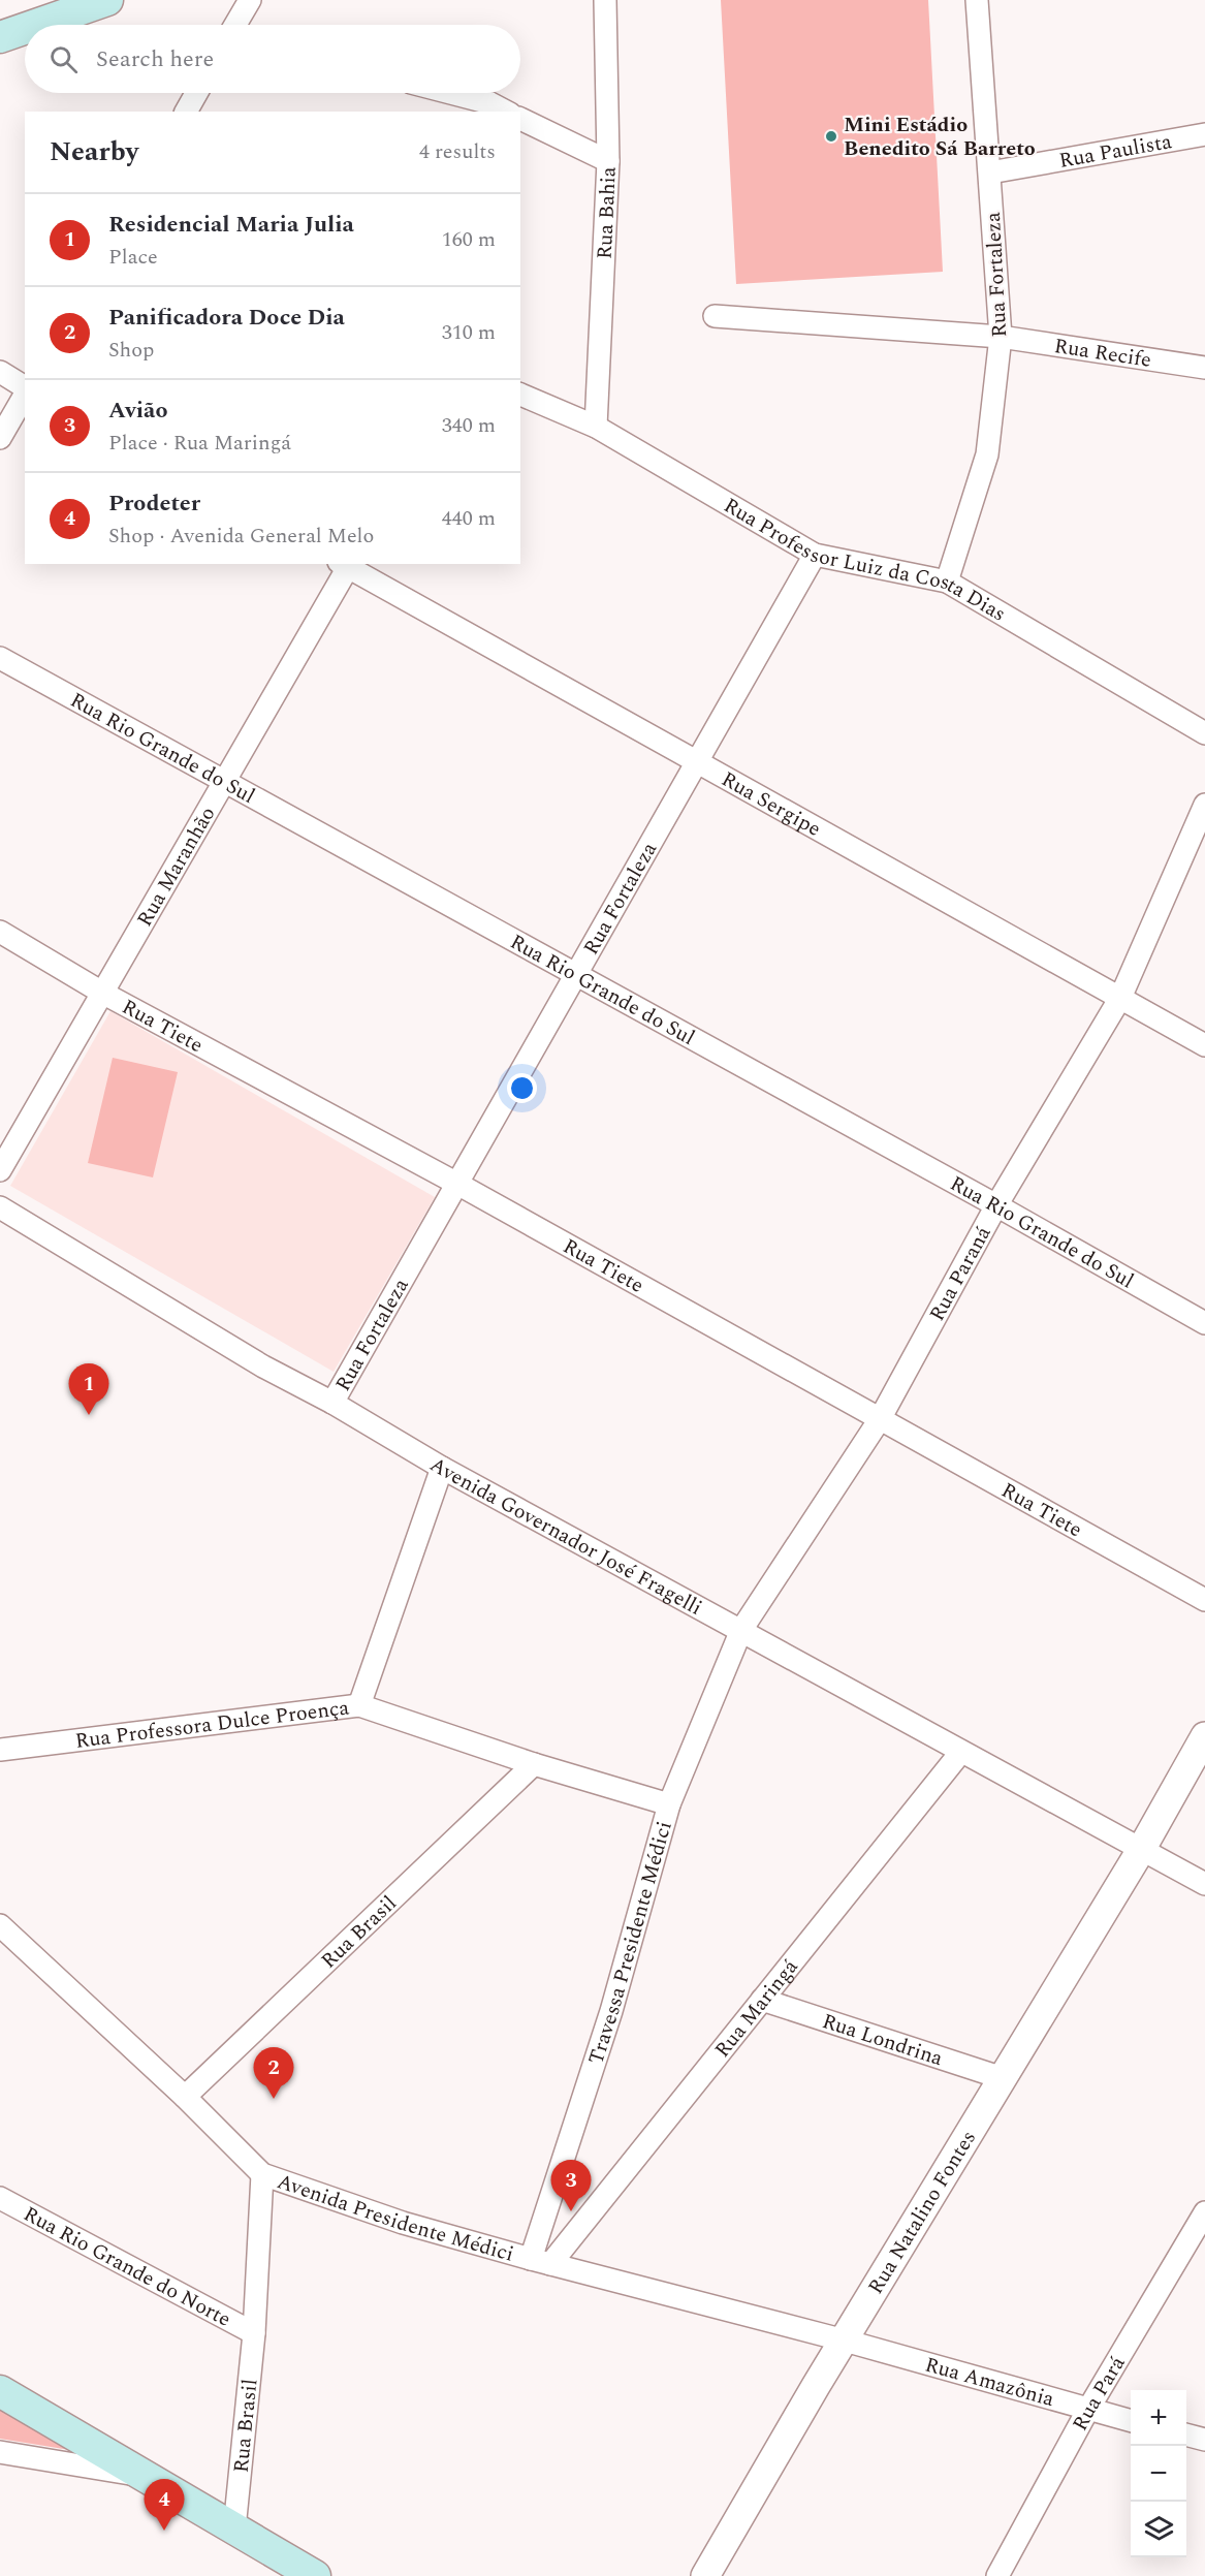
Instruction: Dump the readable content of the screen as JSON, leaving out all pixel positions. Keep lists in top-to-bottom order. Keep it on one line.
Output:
{"streets":{"street":["Rua Paulista","Rua Bahia","Rua Fortaleza","Rua Recife","Rua Professor Luiz da Costa Dias","Rua Rio Grande do Sul","Rua Sergipe","Rua Maranhão","Rua Tiete","Rua Paraná","Avenida Governador José Fragelli","Rua Professora Dulce Proença","Rua Brasil","Travessa Presidente Médici","Rua Maringá","Rua Londrina","Rua Natalino Fontes","Avenida Presidente Médici","Rua Rio Grande do Norte","Rua Amazônia","Rua Pará"]},"crossings":[["Rua Paulista","Rua Fortaleza"],["Rua Bahia","Rua Professor Luiz da Costa Dias"],["Rua Fortaleza","Rua Recife"],["Rua Fortaleza","Rua Professor Luiz da Costa Dias"],["Rua Fortaleza","Rua Rio Grande do Sul"],["Rua Fortaleza","Rua Sergipe"],["Rua Fortaleza","Rua Tiete"],["Rua Fortaleza","Avenida Governador José Fragelli"],["Rua Rio Grande do Sul","Rua Maranhão"],["Rua Rio Grande do Sul","Rua Paraná"],["Rua Sergipe","Rua Maranhão"],["Rua Sergipe","Rua Paraná"],["Rua Maranhão","Rua Tiete"],["Rua Tiete","Rua Paraná"],["Rua Paraná","Avenida Governador José Fragelli"],["Rua Paraná","Travessa Presidente Médici"],["Avenida Governador José Fragelli","Travessa Presidente Médici"],["Avenida Governador José Fragelli","Rua Maringá"],["Avenida Governador José Fragelli","Rua Natalino Fontes"],["Rua Professora Dulce Proença","Rua Brasil"],["Rua Professora Dulce Proença","Travessa Presidente Médici"],["Rua Brasil","Avenida Presidente Médici"],["Rua Brasil","Rua Rio Grande do Norte"],["Travessa Presidente Médici","Rua Maringá"],["Travessa Presidente Médici","Avenida Presidente Médici"],["Rua Maringá","Rua Londrina"],["Rua Maringá","Avenida Presidente Médici"],["Rua Londrina","Rua Natalino Fontes"],["Rua Natalino Fontes","Avenida Presidente Médici"],["Rua Natalino Fontes","Rua Amazônia"],["Avenida Presidente Médici","Rua Amazônia"],["Rua Amazônia","Rua Pará"]],"places":["Mini Estádio Benedito Sá Barreto"],"page":{"search":"Search here","heading":["Nearby","4 results"],"list":[{"mark":"1","name":"Residencial Maria Julia","note":"Place","value":"160 m"},{"mark":"2","name":"Panificadora Doce Dia","note":"Shop","value":"310 m"},{"mark":"3","name":"Avião","note":"Place · Rua Maringá","value":"340 m"},{"mark":"4","name":"Prodeter","note":"Shop · Avenida General Melo","value":"440 m"}],"pins":["1","2","3","4"],"map_buttons":["+","−"]}}
